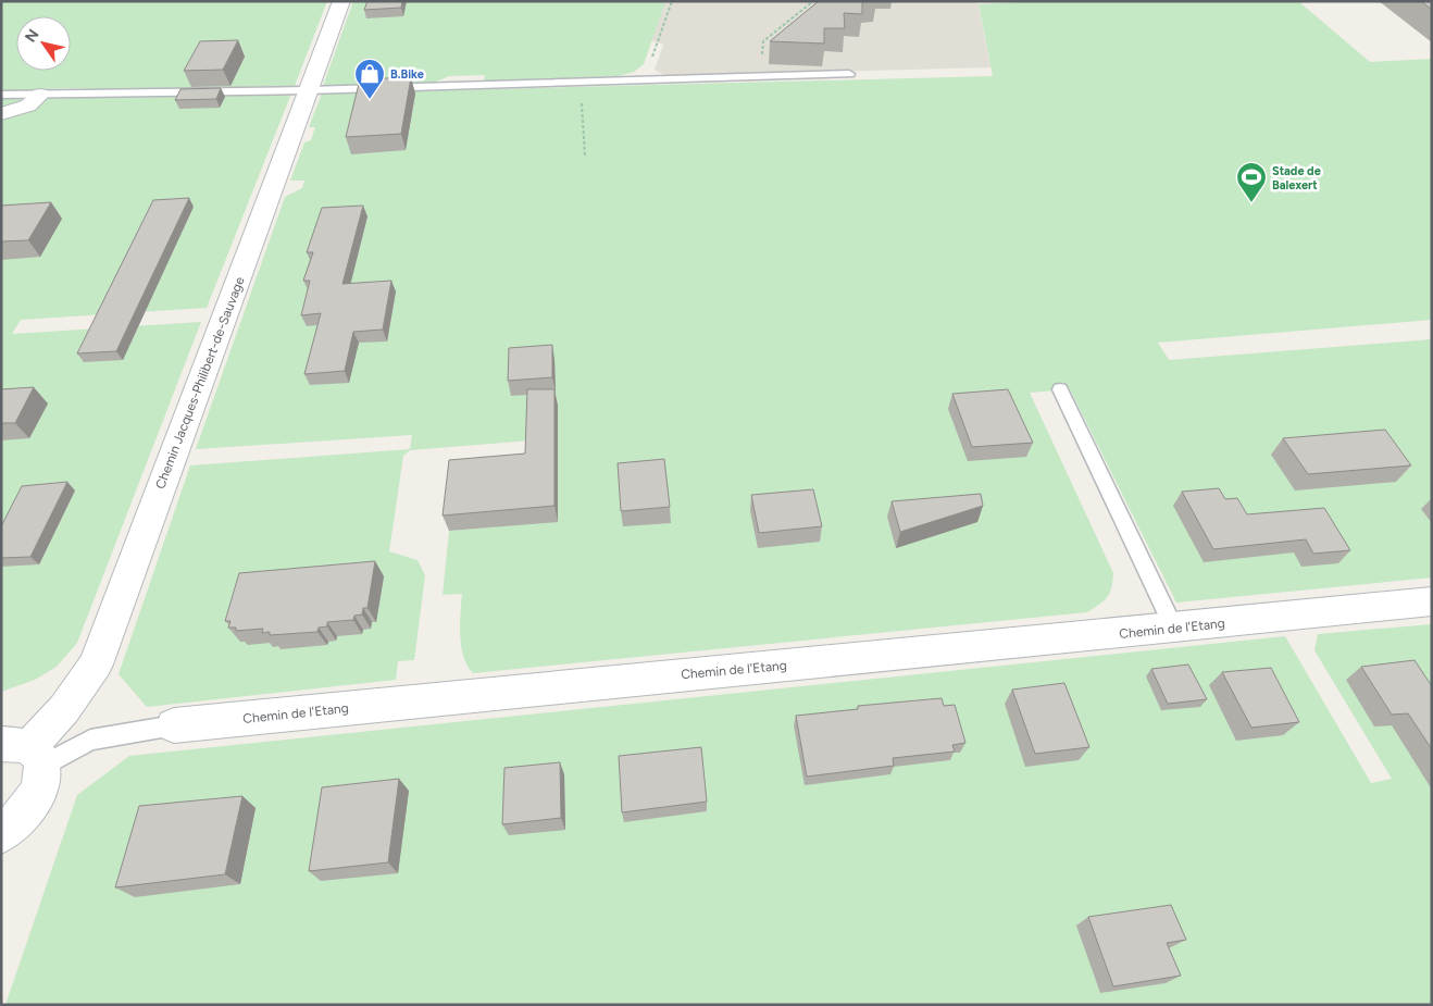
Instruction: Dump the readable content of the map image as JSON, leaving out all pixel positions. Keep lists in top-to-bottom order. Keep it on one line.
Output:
{"streets":{"street":["Chemin Jacques-Philibert-de-Sauvage","Chemin de l'Etang"]},"crossings":[["Chemin Jacques-Philibert-de-Sauvage","Chemin de l'Etang"]],"places":{"shop":["B.Bike"],"sports":["Stade de Balexert"]},"north":"top left"}
